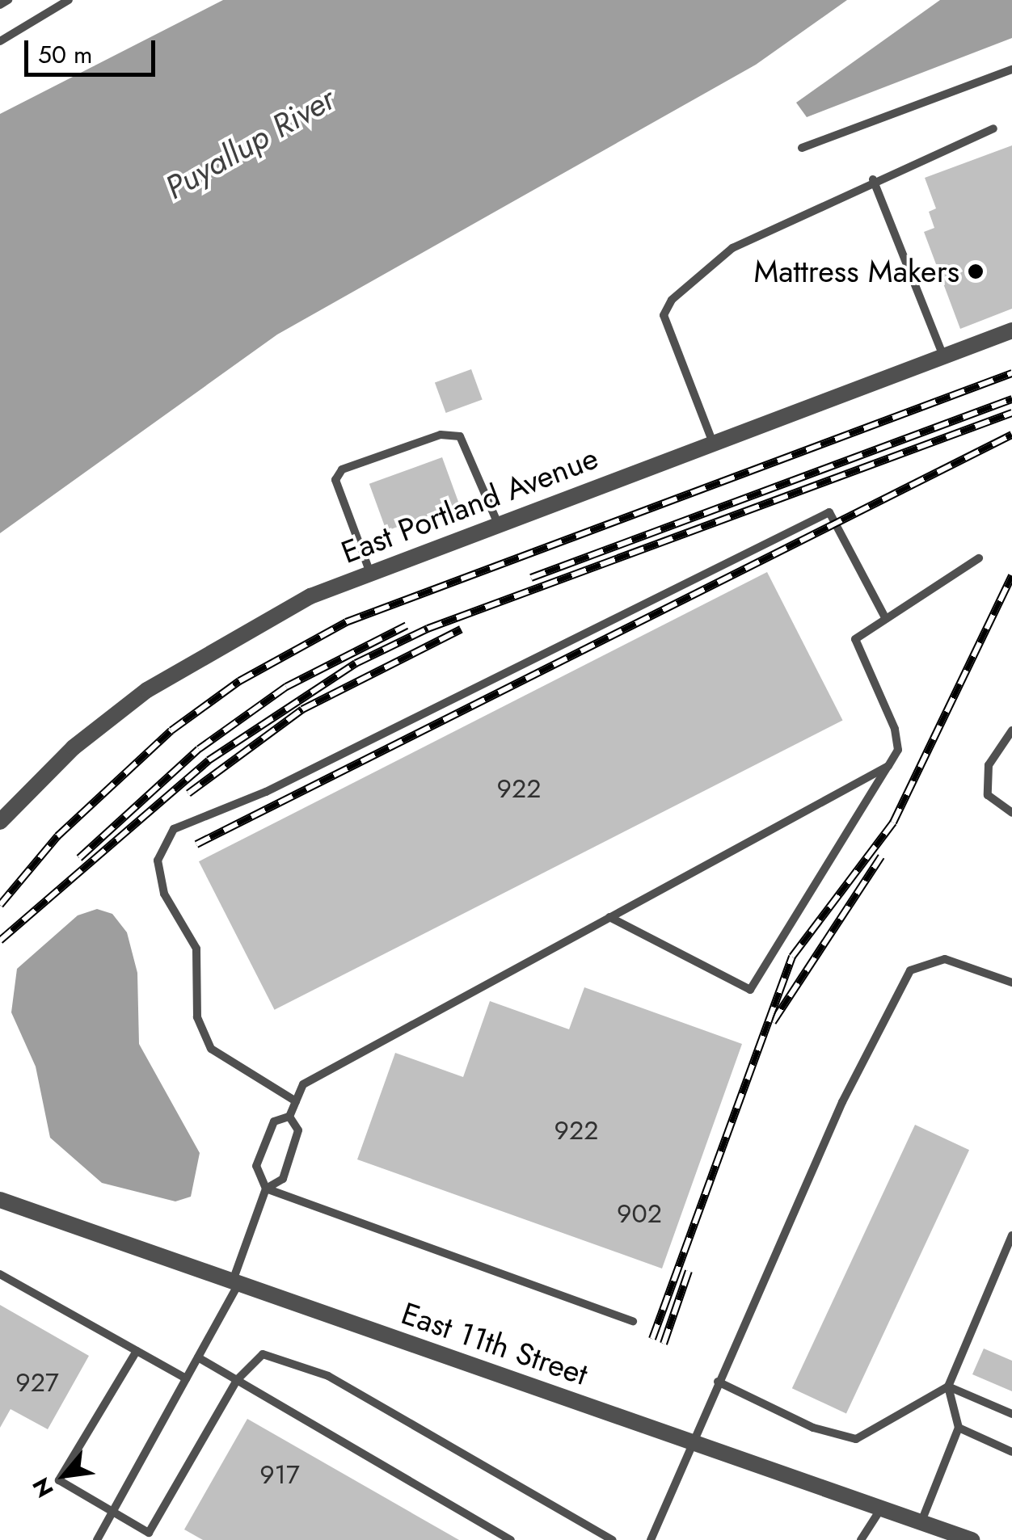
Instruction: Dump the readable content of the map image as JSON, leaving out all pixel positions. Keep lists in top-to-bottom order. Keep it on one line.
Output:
{"streets":{"street":["East Portland Avenue","East 11th Street"]},"water":["Puyallup River"],"places":["Mattress Makers"],"house_numbers":["922","922","902","927","917"],"scale_bar":"50 m","north":"bottom left"}
